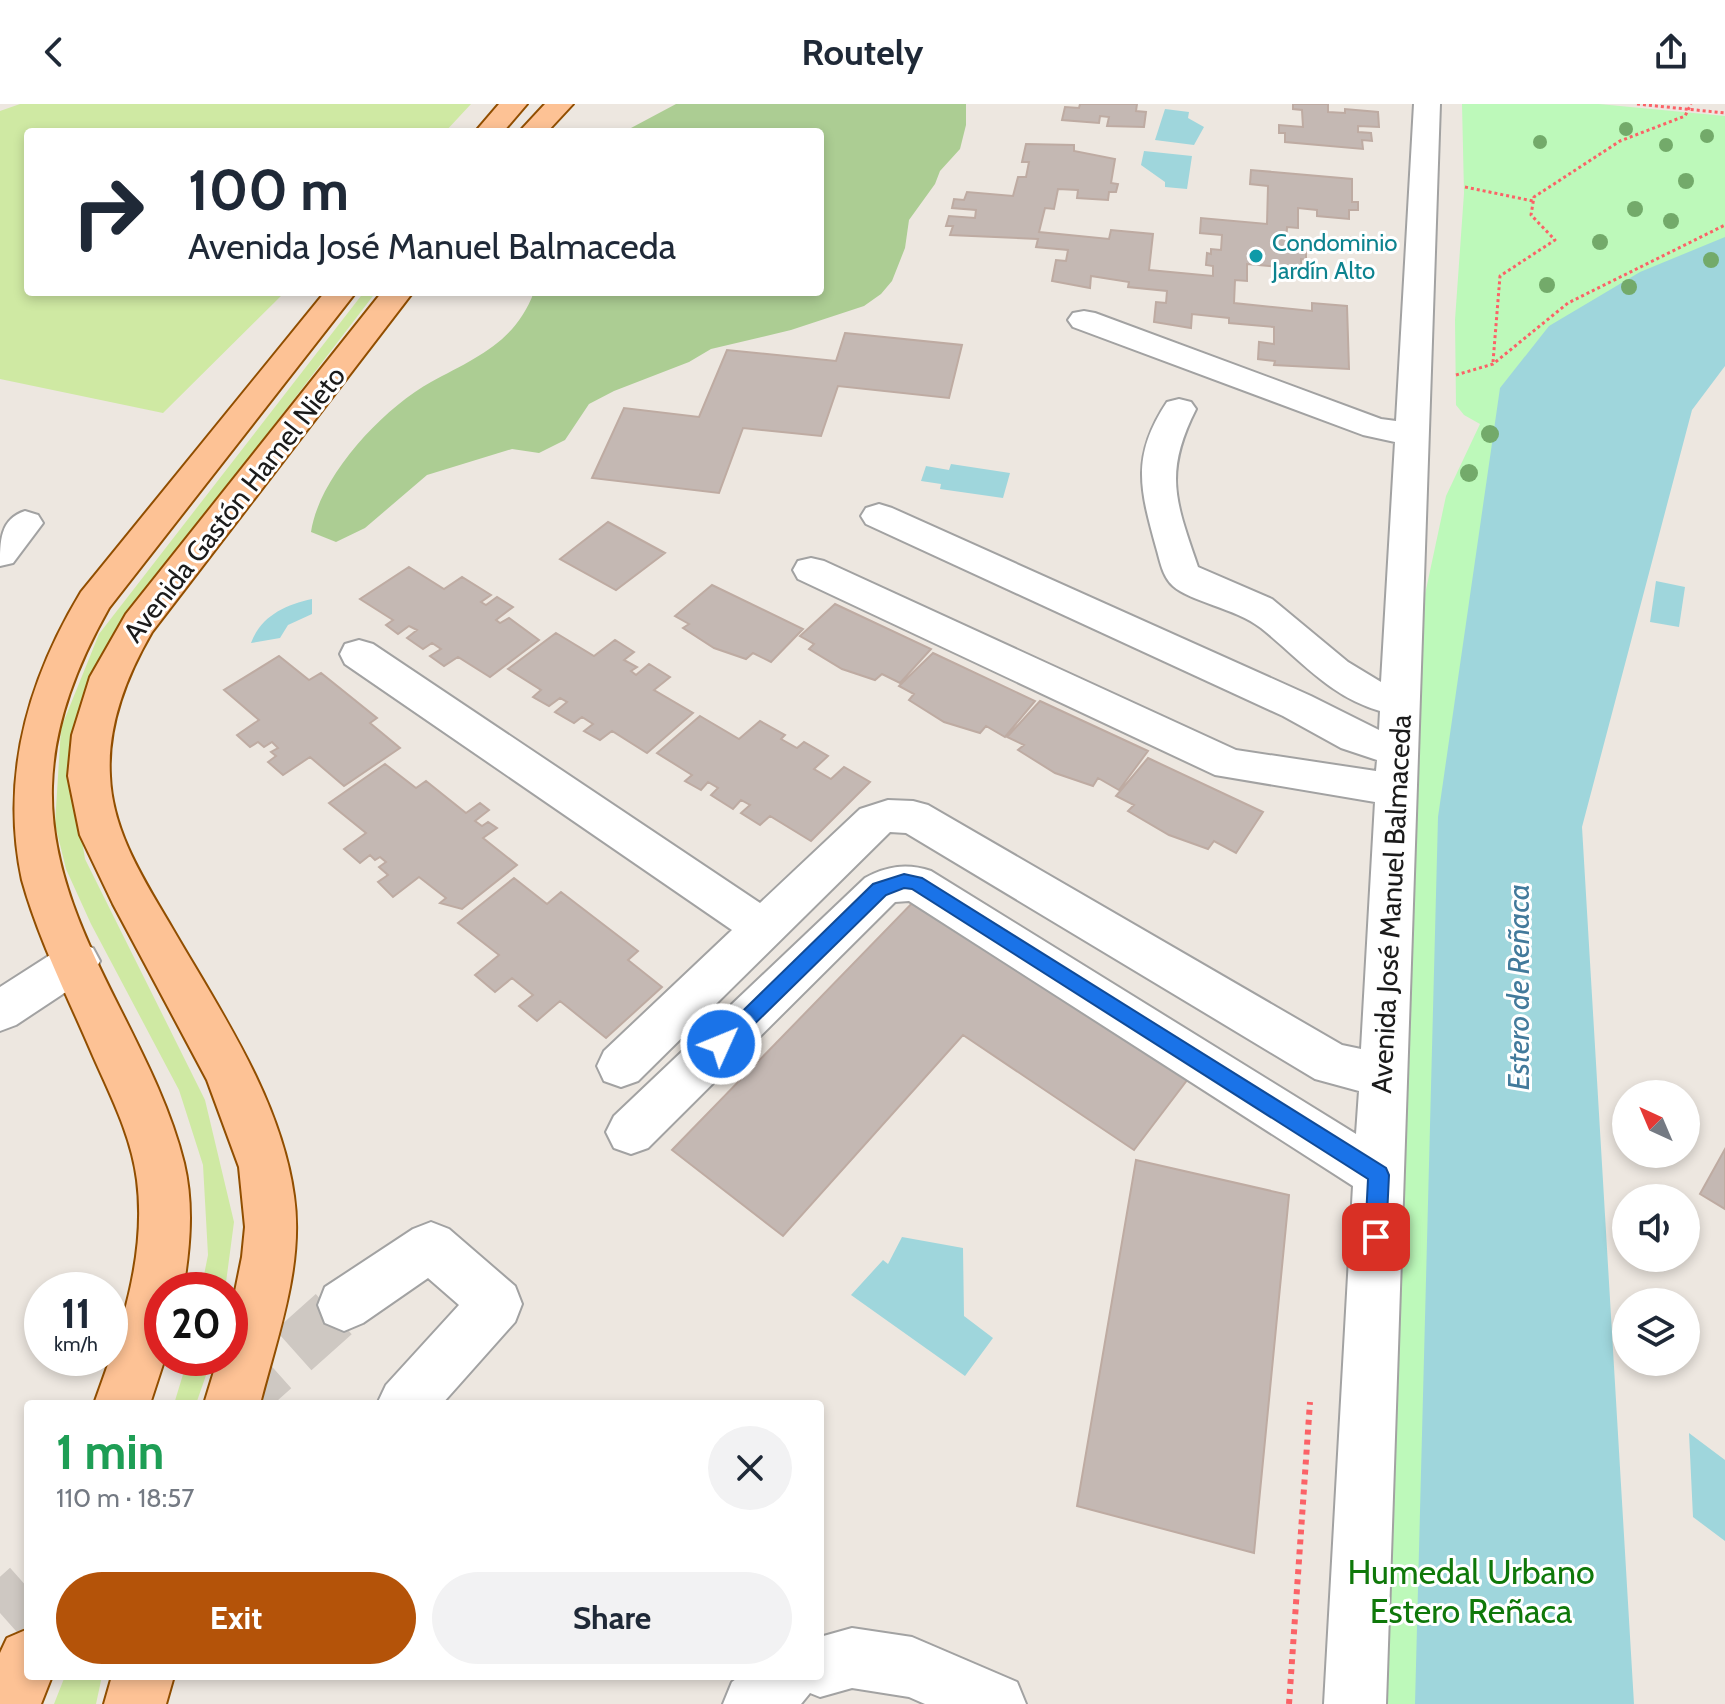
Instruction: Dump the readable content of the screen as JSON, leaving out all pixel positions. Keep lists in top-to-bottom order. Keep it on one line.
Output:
{"streets":{"main road":["Avenida Gastón Hamel Nieto"],"street":["Avenida José Manuel Balmaceda"]},"water":["Estero de Reñaca"],"parks":["Humedal Urbano Estero Reñaca"],"places":["Condominio Jardín Alto"],"north":"top left","page":{"header":"Routely","turn":["100 m","Avenida José Manuel Balmaceda"],"speed":"11 km/h","limit":"20","heading":["1 min","110 m · 18:57"],"buttons":["Exit","Share"]}}
